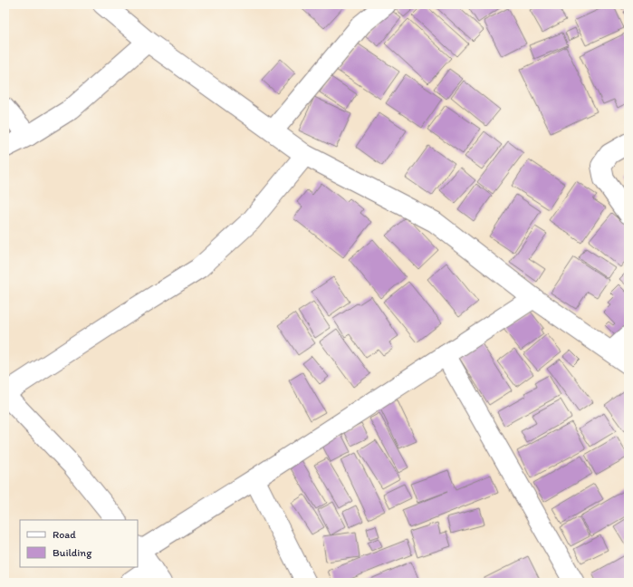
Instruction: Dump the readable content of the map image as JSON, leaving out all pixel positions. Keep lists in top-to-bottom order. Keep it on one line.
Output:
{"legend":["Road","Building"]}
